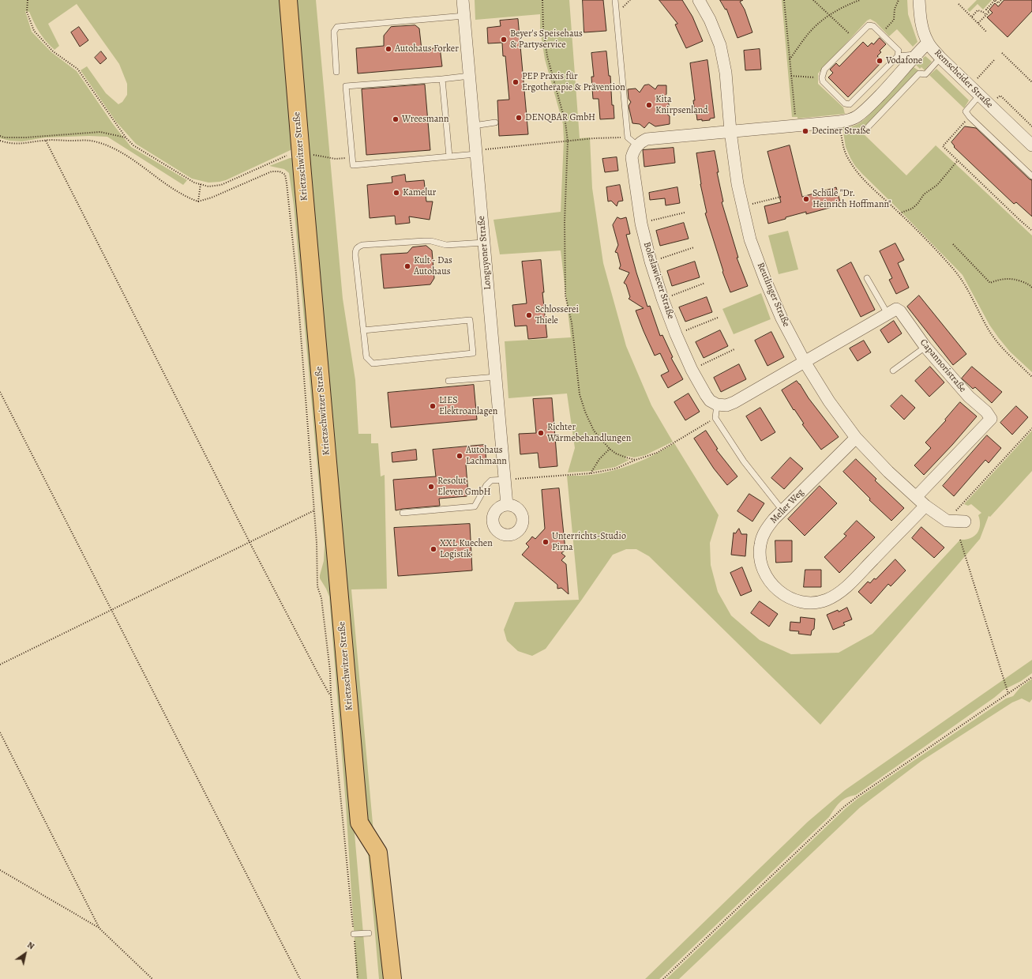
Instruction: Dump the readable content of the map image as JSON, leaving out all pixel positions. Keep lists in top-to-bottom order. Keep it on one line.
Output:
{"streets":{"main road":["Krietzschwitzer Straße"],"street":["Remscheider Straße","Longuyoner Straße","Boleslawiecer Straße","Reutlinger Straße","Capannoristraße","Meller Weg"]},"crossings":[["Reutlinger Straße","Capannoristraße"],["Reutlinger Straße","Meller Weg"]],"places":["Beyer's Speisehaus & Partyservice","Autohaus Forker","Vodafone","PEP Praxis für Ergotherapie & Prävention","Kita Knirpsenland","DENQBAR GmbH","Wreesmann","Deciner Straße","Kamelur","Schule \"Dr. Heinrich Hoffmann\"","Kult - Das Autohaus","Schlosserei Thiele","LIES Elektroanlagen","Richter Wärmebehandlungen","Autohaus Lachmann","Resolut Eleven GmbH","Unterrichts-Studio Pirna","XXL Kuechen Logistik"],"north":"top right"}
